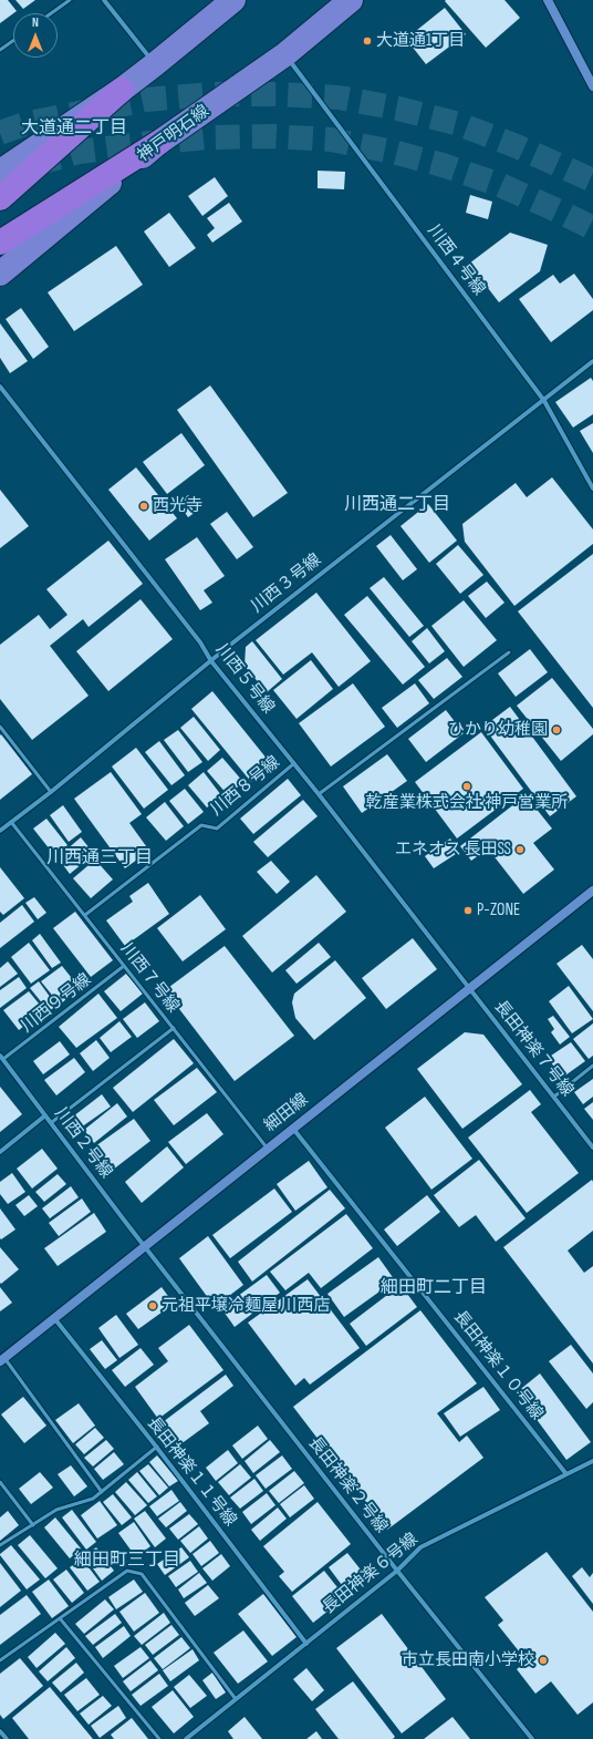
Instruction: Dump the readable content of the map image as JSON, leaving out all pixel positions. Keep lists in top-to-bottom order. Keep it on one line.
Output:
{"streets":{"main road":["神戸明石線"],"street":["川西４号線","川西３号線","川西５号線","長田神楽７号線","細田線","川西２号線","長田神楽１０号線","長田神楽１１号線","長田神楽２号線","長田神楽６号線"],"lane":["川西８号線","川西７号線","川西９号線"]},"crossings":[["神戸明石線","川西４号線"],["川西４号線","川西３号線"],["川西３号線","川西５号線"],["川西３号線","川西７号線"],["川西５号線","川西８号線"],["川西５号線","長田神楽７号線"],["川西５号線","細田線"],["川西８号線","川西７号線"],["川西７号線","川西９号線"],["川西７号線","細田線"],["川西９号線","川西２号線"],["長田神楽７号線","細田線"],["細田線","川西２号線"],["細田線","長田神楽１０号線"],["細田線","長田神楽１１号線"],["細田線","長田神楽２号線"],["川西２号線","長田神楽２号線"],["長田神楽１０号線","長田神楽６号線"],["長田神楽１１号線","長田神楽６号線"],["長田神楽２号線","長田神楽６号線"]],"districts":["大道通二丁目","川西通二丁目","川西通三丁目","細田町二丁目","細田町三丁目"],"places":["大道通1丁目","西光寺","ひかり幼稚園","乾産業株式会社 神戸営業所","エネオス 長田SS","P-ZONE","元祖平壌冷麺屋 川西店","市立長田南小学校"],"north":"top"}
